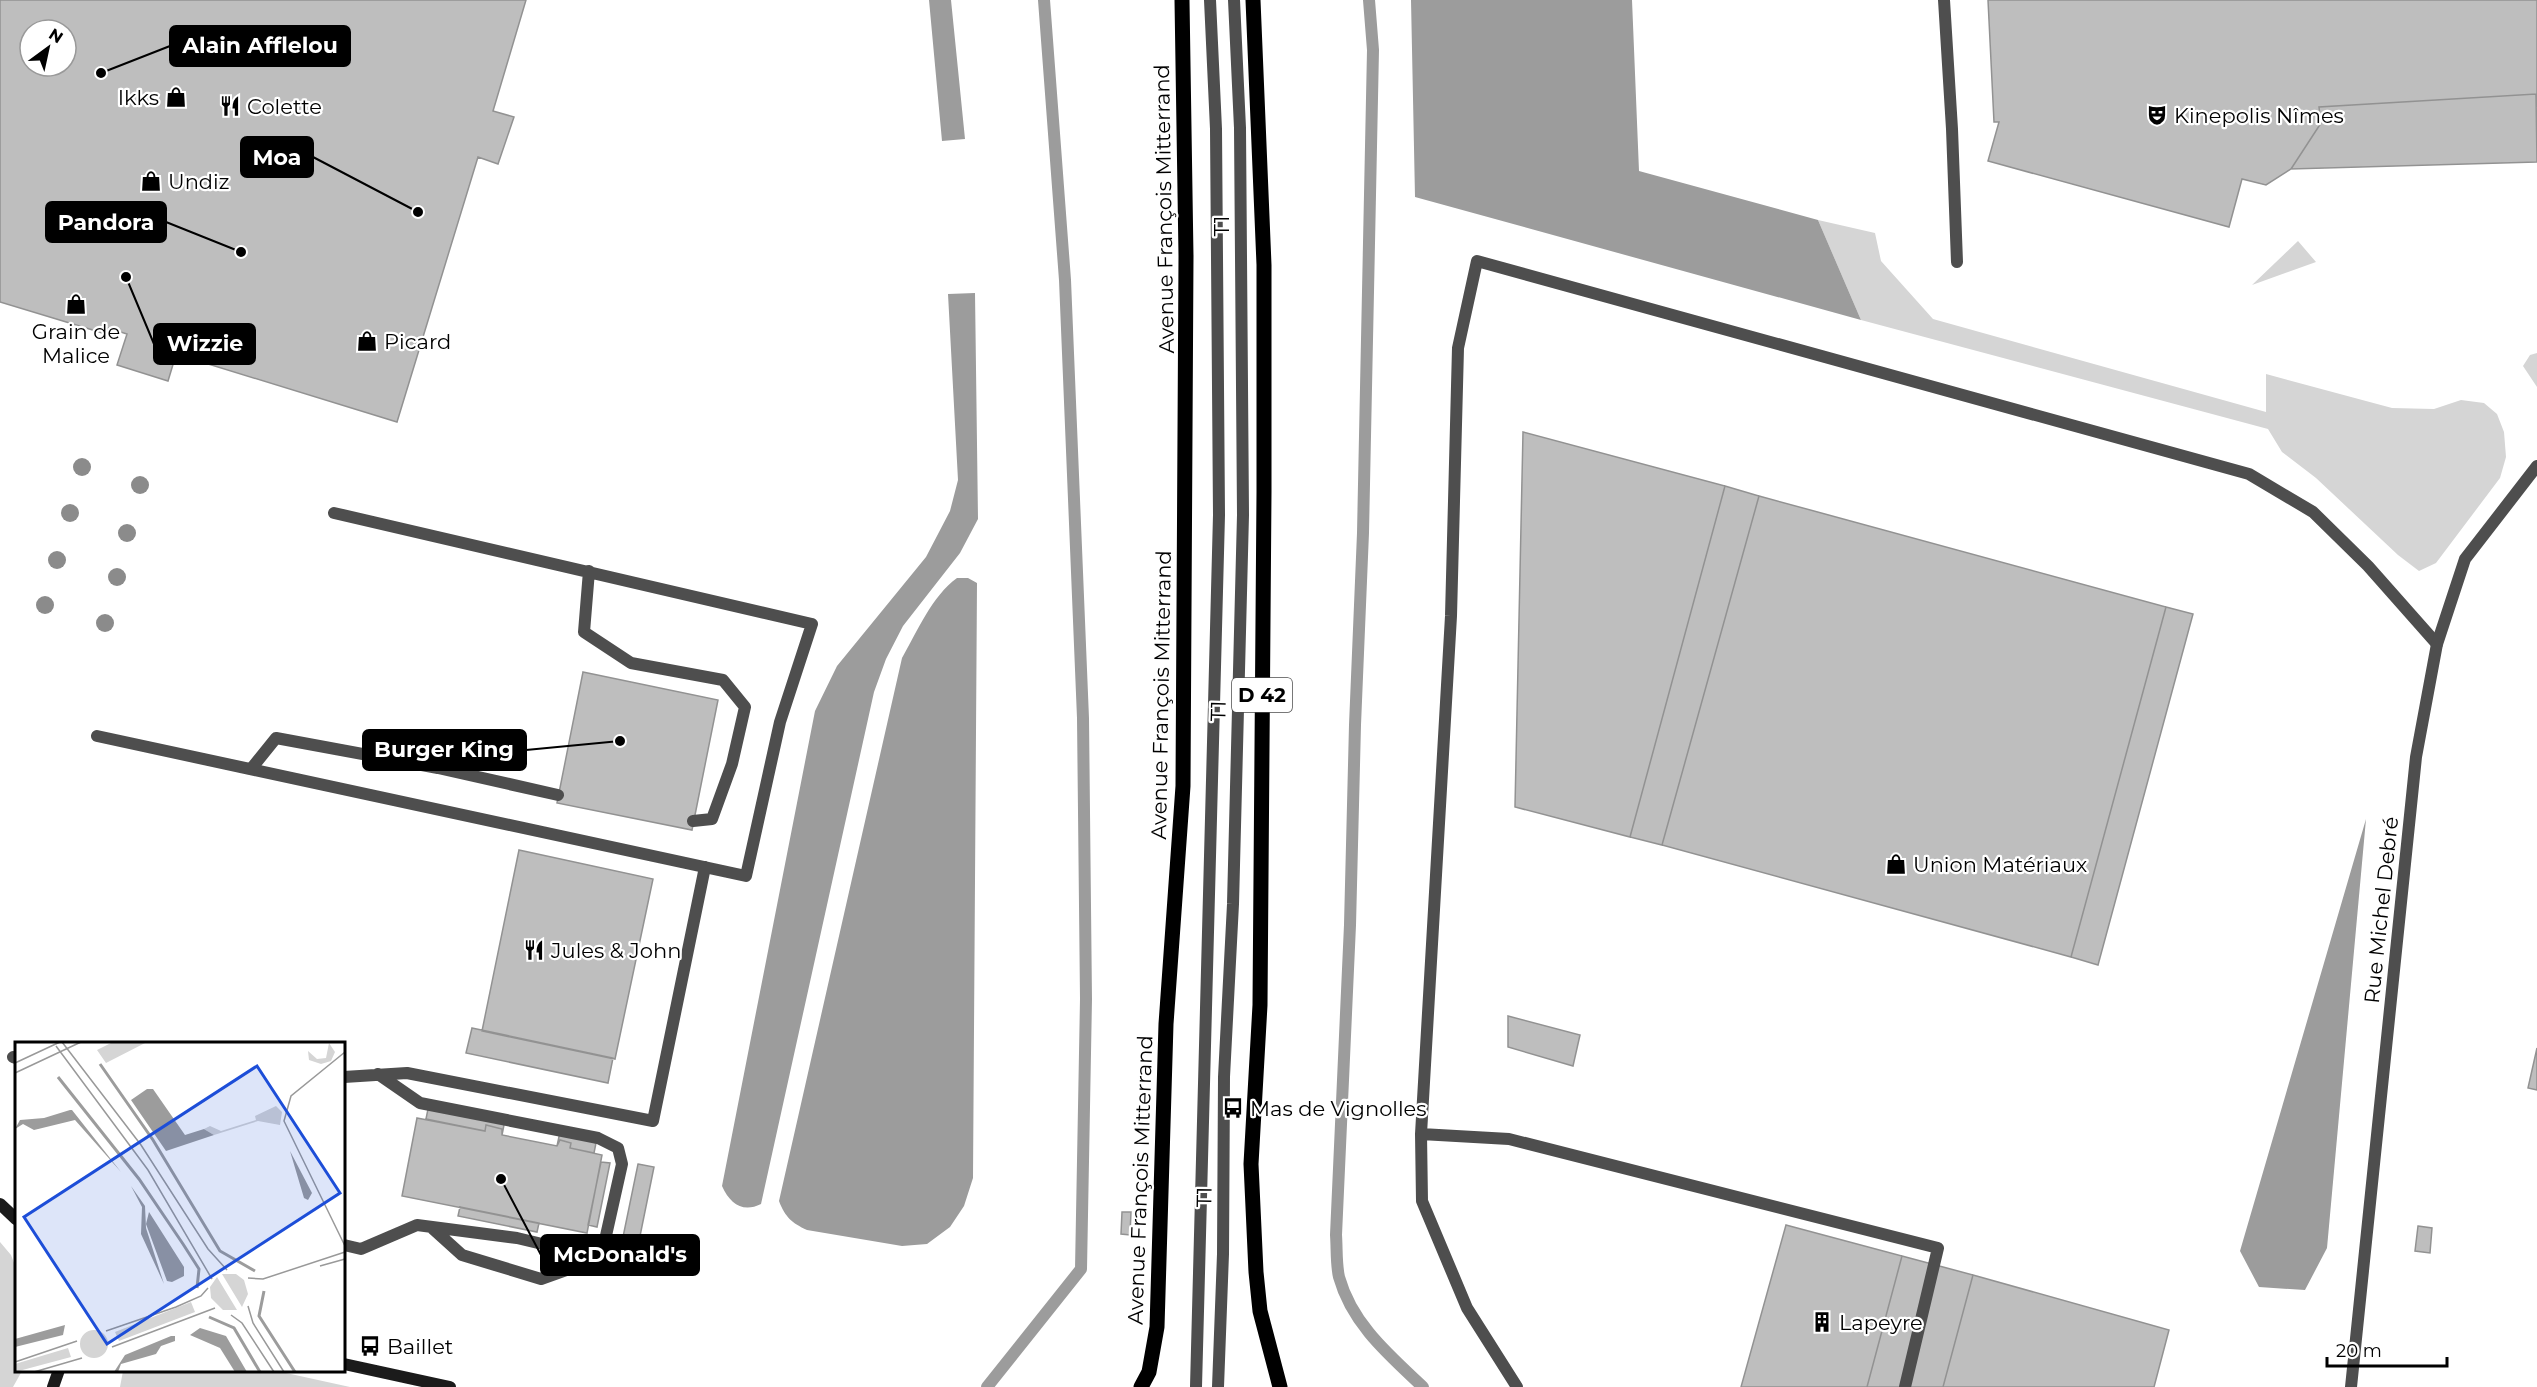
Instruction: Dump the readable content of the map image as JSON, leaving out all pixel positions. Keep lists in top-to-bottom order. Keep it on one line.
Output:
{"streets":{"main road":["Avenue François Mitterrand","D 42"],"street":["T1","Rue Michel Debré"]},"places":{"other":["Alain Afflelou","Moa","Pandora","Wizzie","Burger King","McDonald's"],"shop":["Ikks","Undiz","Grain de Malice","Picard","Union Matériaux"],"restaurant":["Colette","Jules & John"],"theatre":["Kinepolis Nîmes"],"bus stop":["Mas de Vignolles","Baillet"],"building":["Lapeyre"]},"scale_bar":"20 m","north":"top right"}
